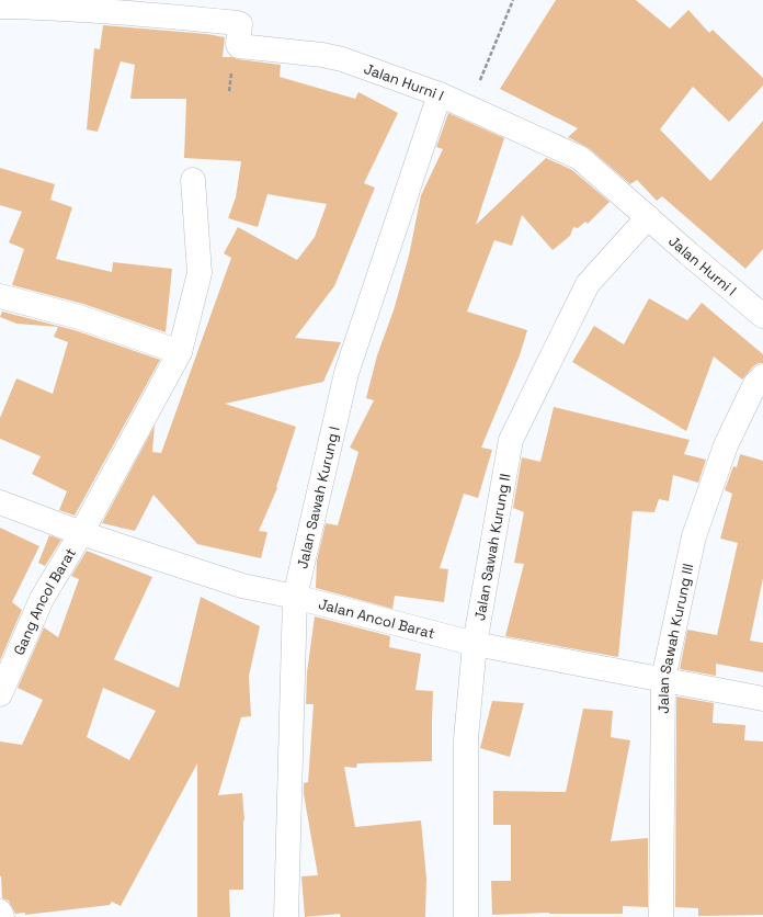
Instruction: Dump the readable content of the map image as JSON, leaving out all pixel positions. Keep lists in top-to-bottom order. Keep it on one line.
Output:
{"streets":{"street":["Jalan Hurni I","Jalan Sawah Kurung I","Jalan Sawah Kurung II","Gang Ancol Barat","Jalan Ancol Barat","Jalan Sawah Kurung III"]},"crossings":[["Jalan Hurni I","Jalan Sawah Kurung I"],["Jalan Hurni I","Jalan Sawah Kurung II"],["Jalan Sawah Kurung I","Jalan Ancol Barat"],["Jalan Sawah Kurung II","Jalan Ancol Barat"],["Gang Ancol Barat","Jalan Ancol Barat"],["Jalan Ancol Barat","Jalan Sawah Kurung III"]]}
